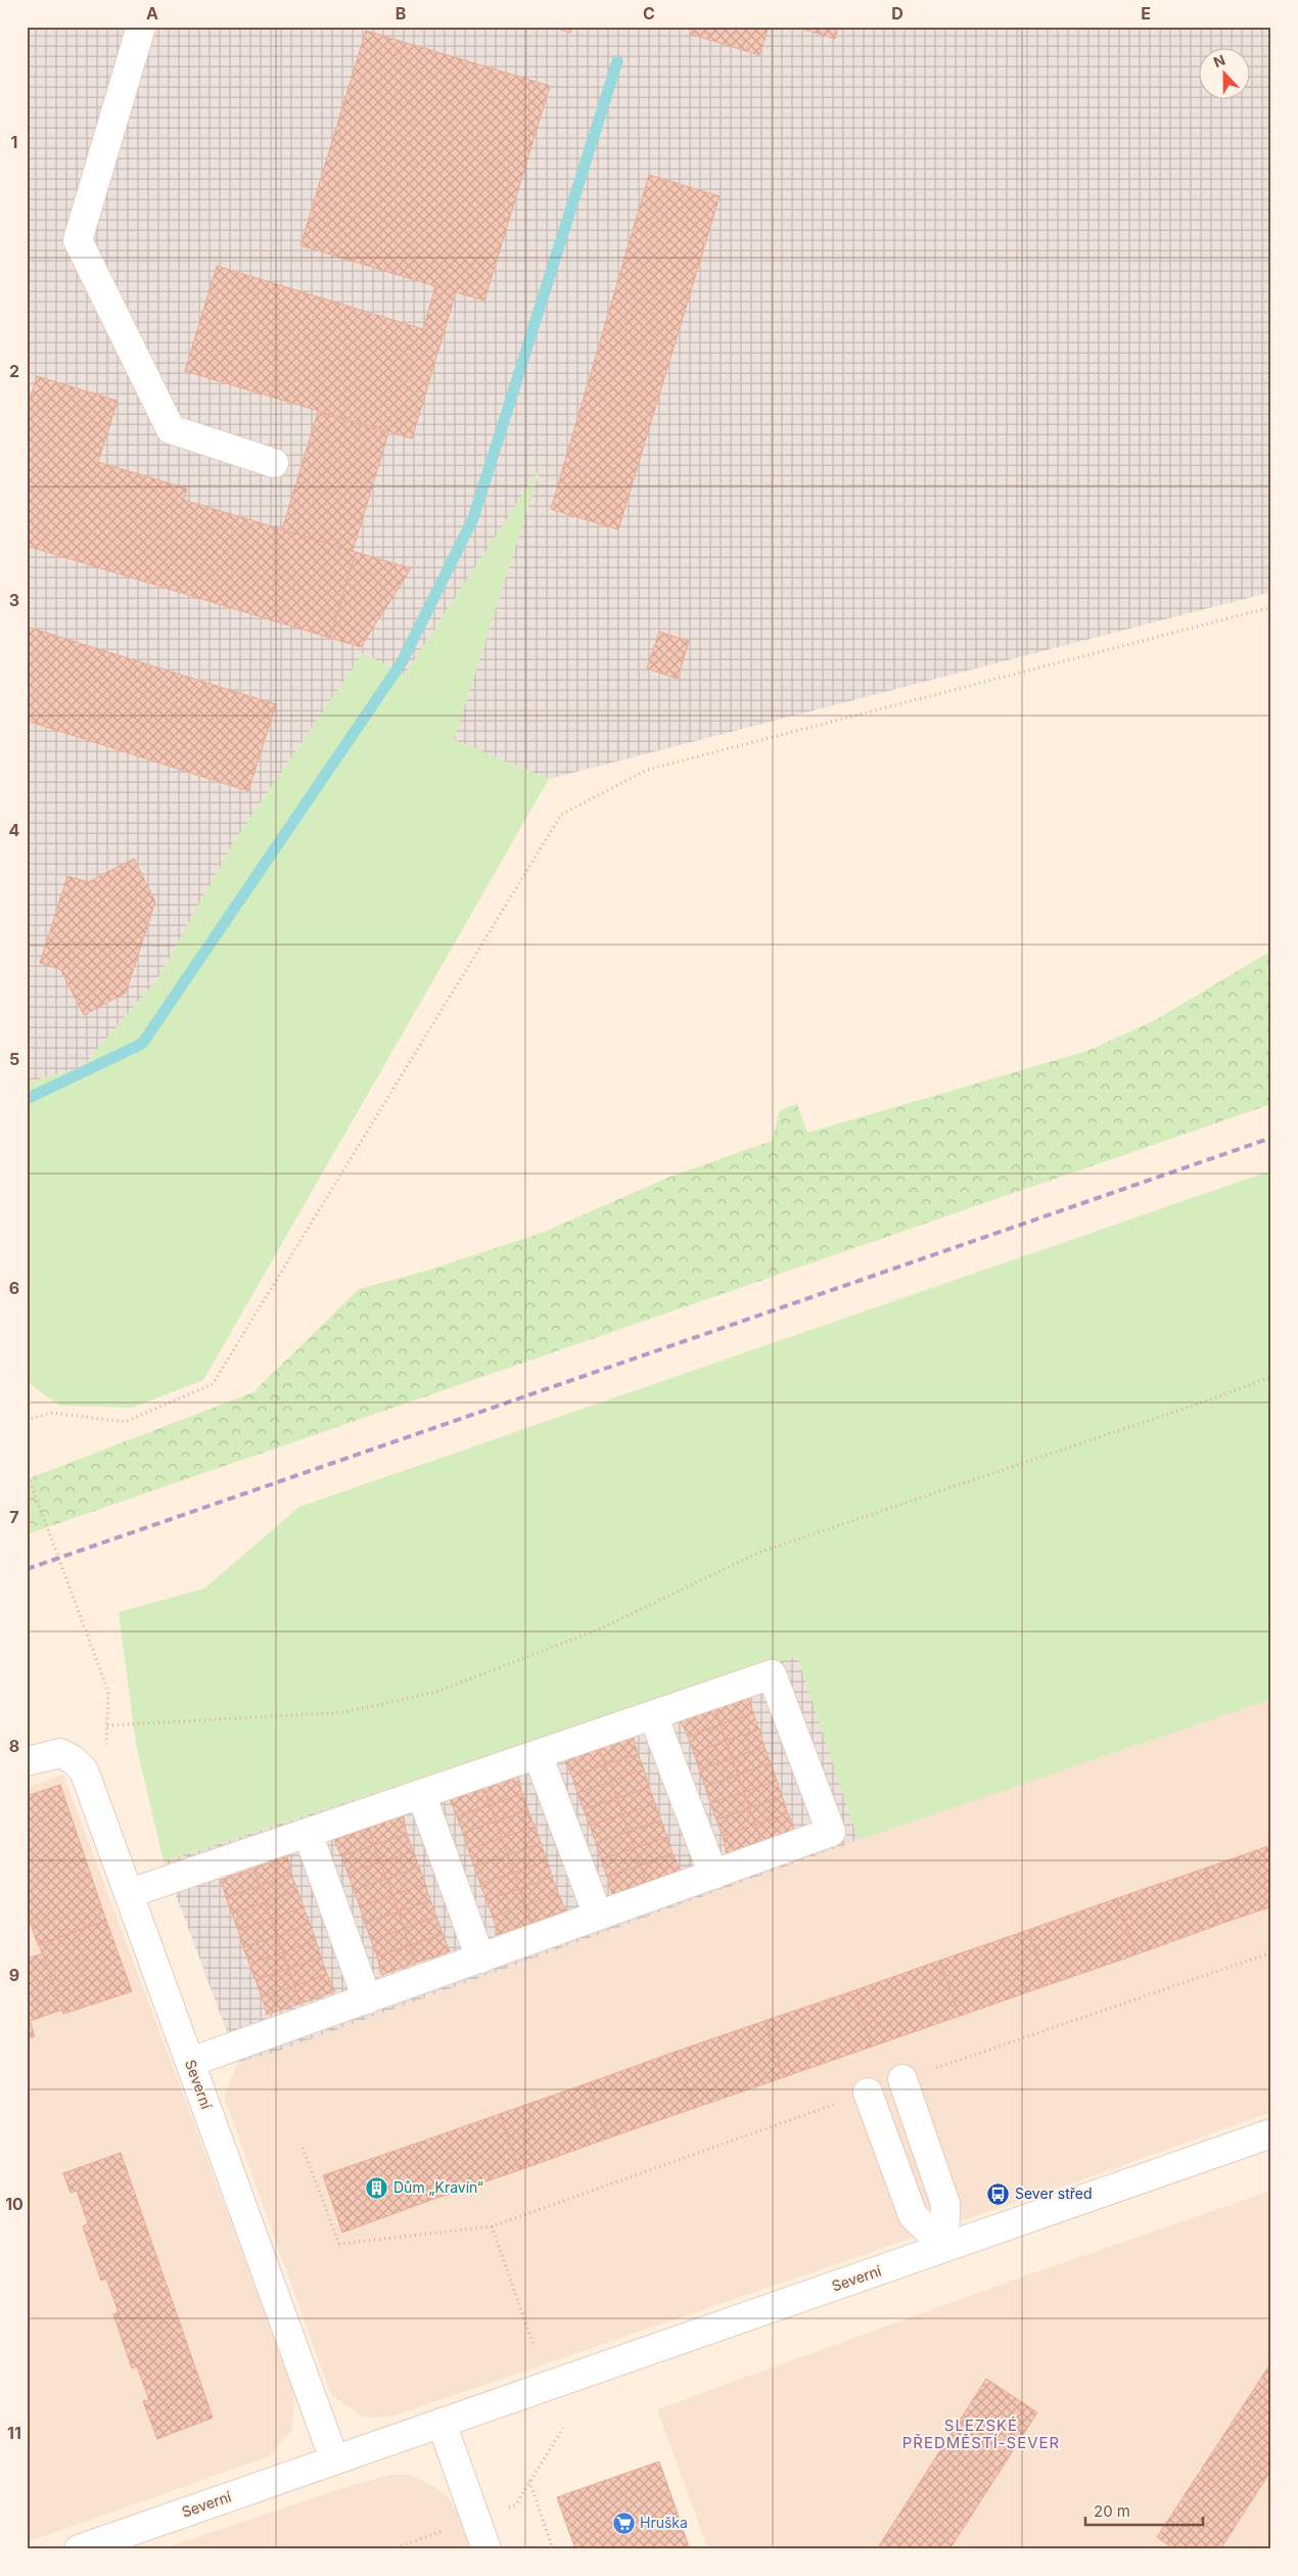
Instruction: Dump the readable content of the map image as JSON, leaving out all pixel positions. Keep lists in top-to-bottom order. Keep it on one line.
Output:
{"streets":{"street":["Severní"]},"districts":["SLEZSKÉ PŘEDMĚSTÍ-SEVER"],"places":{"building":["Dům „Kravín“"],"bus stop":["Sever střed"],"supermarket":["Hruška"]},"scale_bar":"20 m","north":"top","grid":{"columns":["A","B","C","D","E"],"rows":["1","2","3","4","5","6","7","8","9","10","11"]}}
